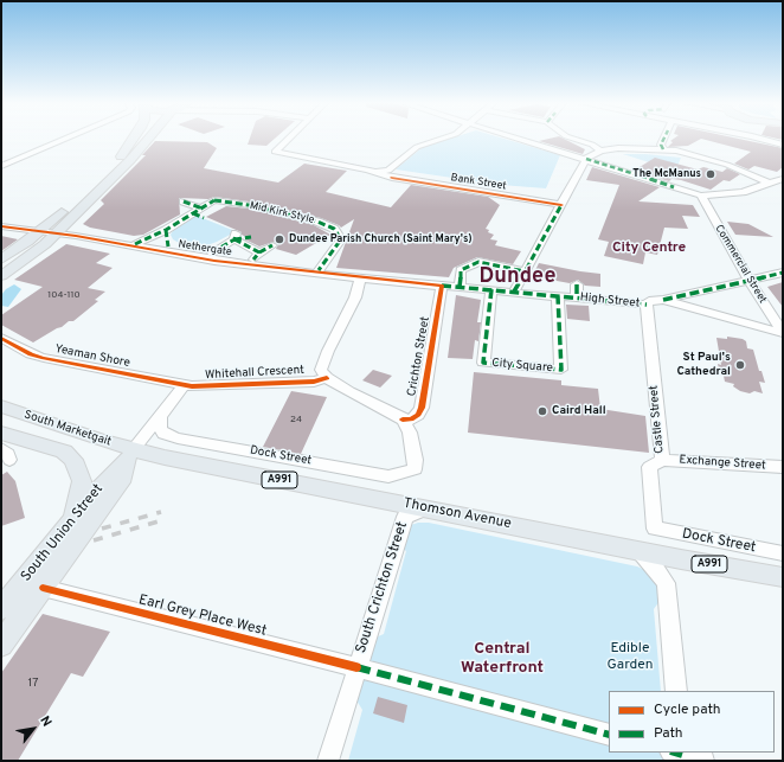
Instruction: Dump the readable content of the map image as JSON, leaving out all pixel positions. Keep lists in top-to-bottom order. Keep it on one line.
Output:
{"streets":{"main road":["South Marketgait","A991","Thomson Avenue","South Union Street"],"street":["Bank Street","Mid Kirk Style","Nethergate","Commercial Street","High Street","Yeaman Shore","Crichton Street","City Square","Whitehall Crescent","Castle Street","Dock Street","Exchange Street","South Crichton Street","Earl Grey Place West"]},"crossings":[["Nethergate","High Street"],["Commercial Street","High Street"],["High Street","Crichton Street"],["High Street","City Square"],["High Street","Castle Street"],["Yeaman Shore","Whitehall Crescent"],["Crichton Street","Dock Street"],["Castle Street","Dock Street"],["Castle Street","Exchange Street"],["South Marketgait","Thomson Avenue"],["South Marketgait","South Union Street"],["Thomson Avenue","South Union Street"],["Thomson Avenue","South Crichton Street"],["South Union Street","Earl Grey Place West"],["South Crichton Street","Earl Grey Place West"]],"districts":["City Centre","Dundee","Central Waterfront"],"parks":["Edible Garden"],"places":["The McManus","Dundee Parish Church (Saint Mary's)","St Paul's Cathedral","Caird Hall"],"house_numbers":["104-110","24","17"],"legend":["Cycle path","Path"],"north":"top right"}
